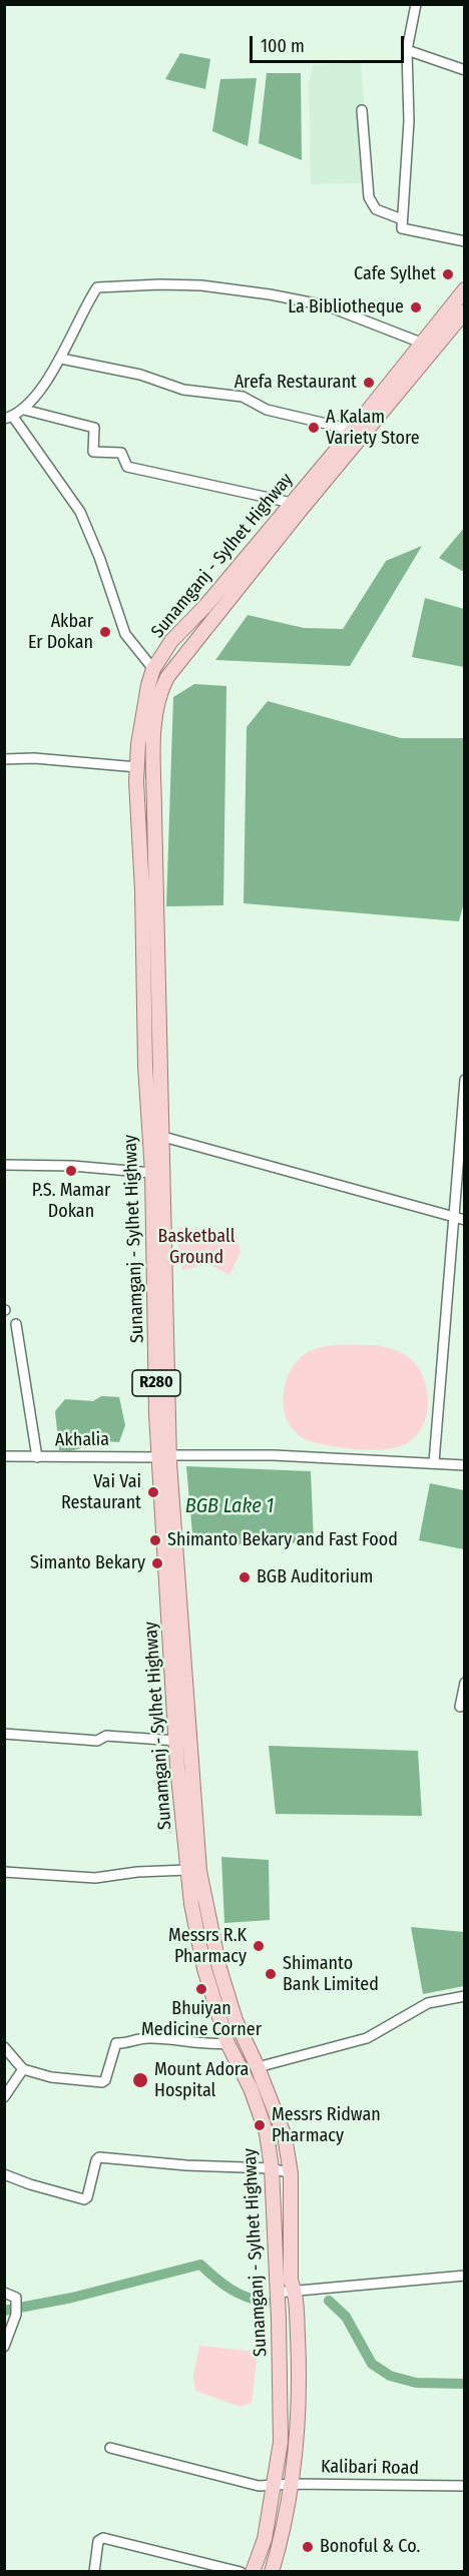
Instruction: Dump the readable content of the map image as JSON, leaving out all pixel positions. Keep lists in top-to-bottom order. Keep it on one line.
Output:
{"streets":{"main road":["Sunamganj - Sylhet Highway","R280"],"street":["Akhalia","Kalibari Road"]},"crossings":[["Sunamganj - Sylhet Highway","Akhalia"],["Sunamganj - Sylhet Highway","Kalibari Road"]],"water":["BGB Lake 1"],"parks":["Basketball Ground"],"places":["Cafe Sylhet","La Bibliotheque","Arefa Restaurant","A Kalam Variety Store","Akbar Er Dokan","P.S. Mamar Dokan","Vai Vai Restaurant","Shimanto Bekary and Fast Food","Simanto Bekary","BGB Auditorium","Messrs R.K Pharmacy","Shimanto Bank Limited","Bhuiyan Medicine Corner","Mount Adora Hospital","Messrs Ridwan Pharmacy","Bonoful & Co."],"scale_bar":"100 m"}
